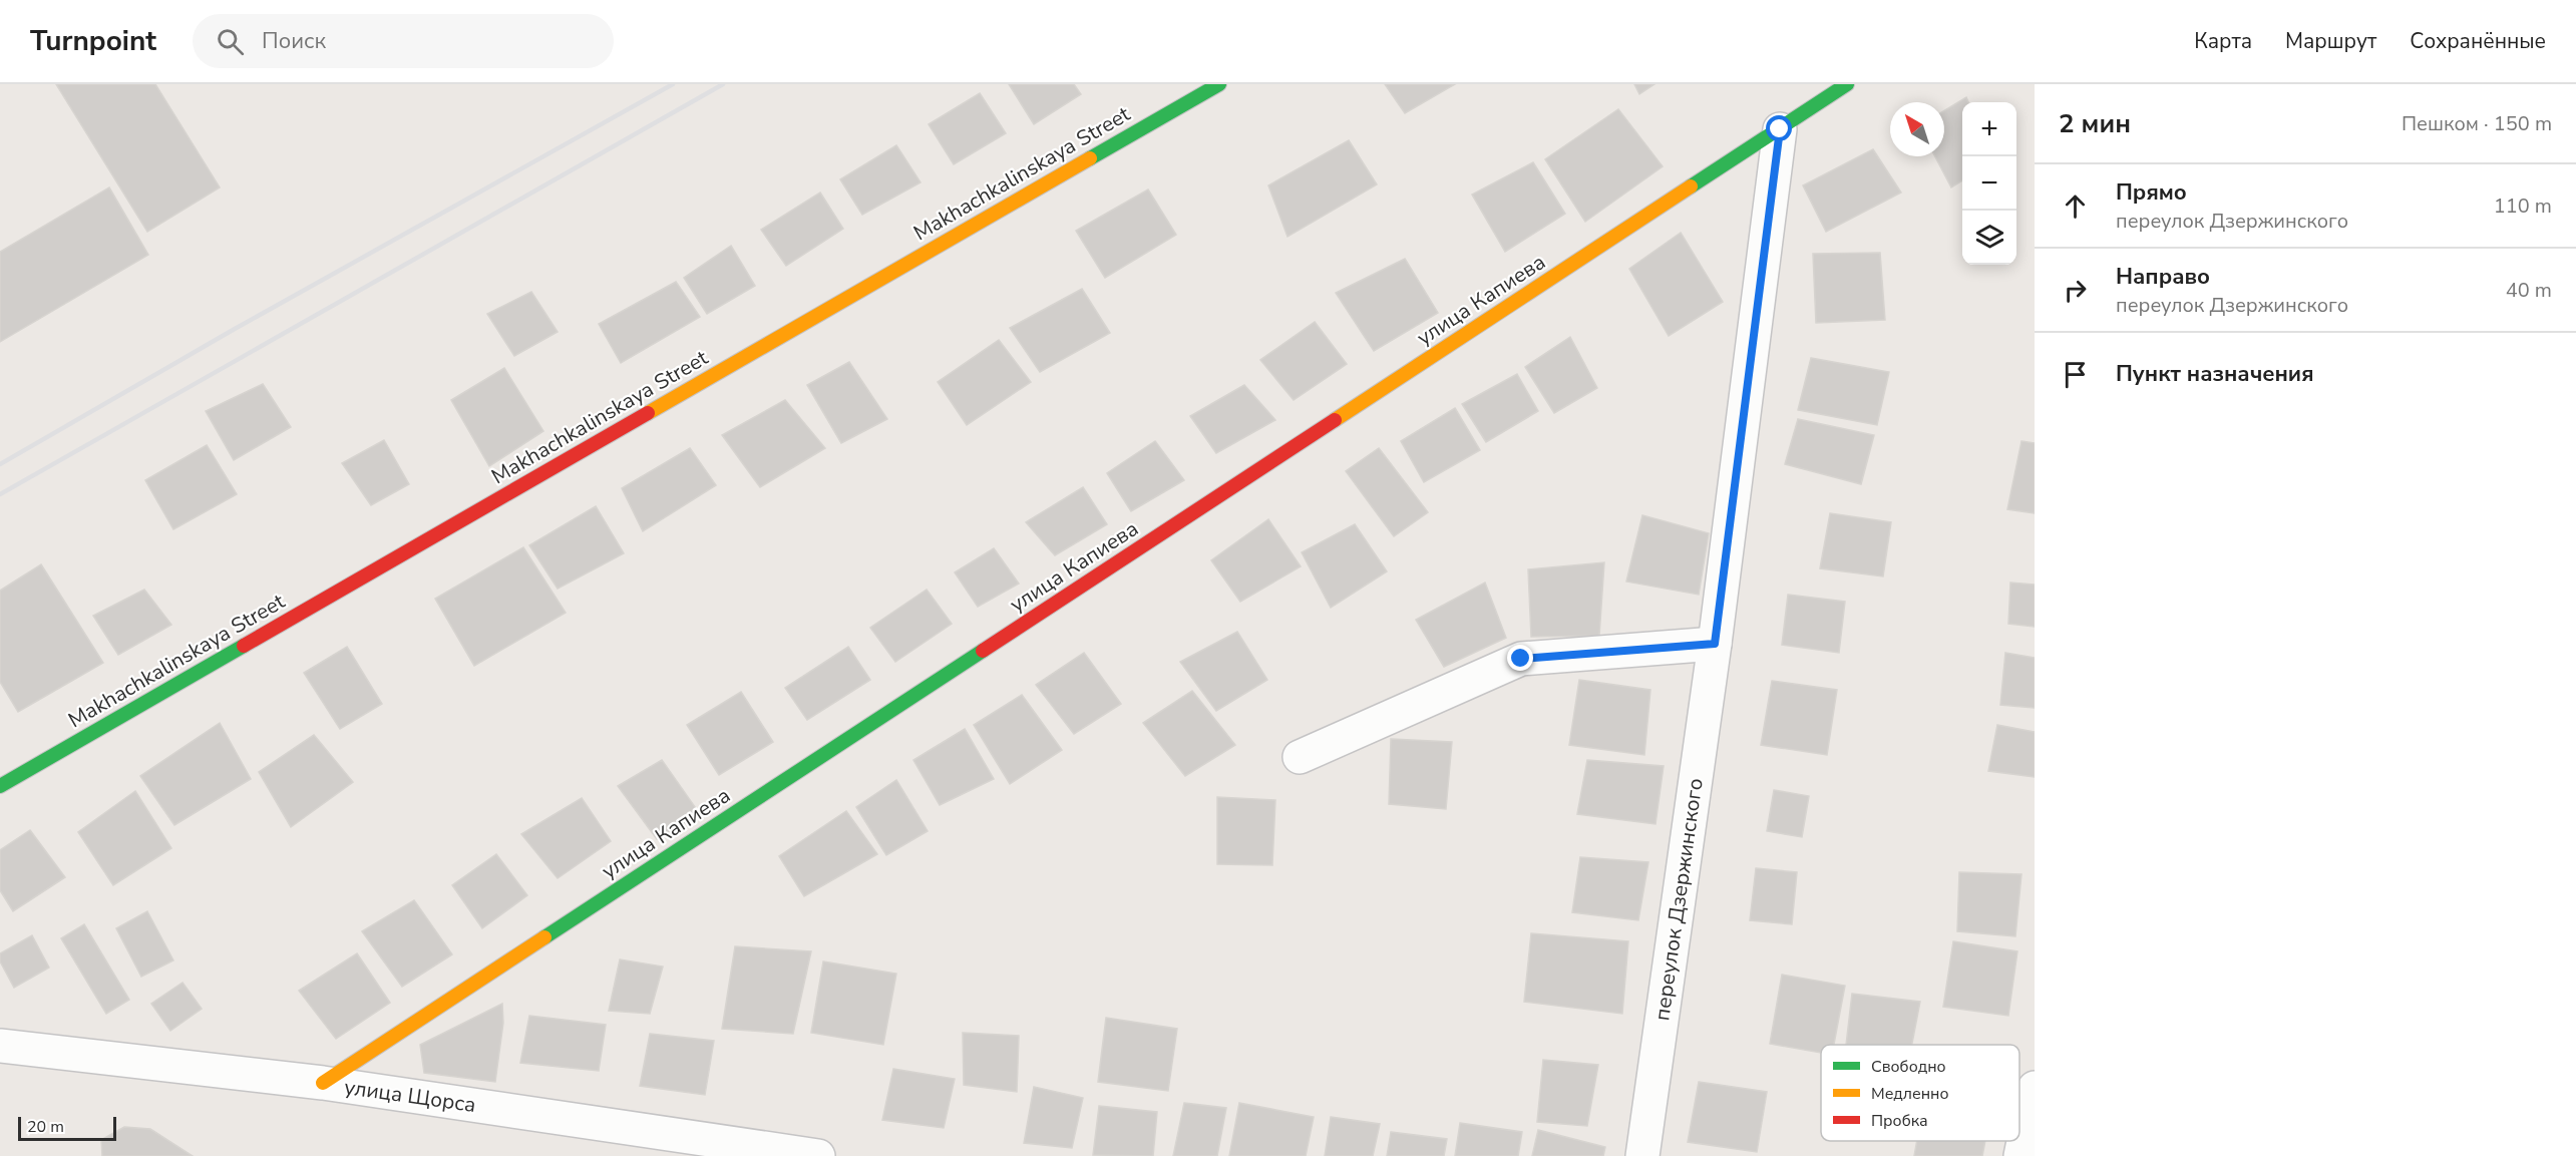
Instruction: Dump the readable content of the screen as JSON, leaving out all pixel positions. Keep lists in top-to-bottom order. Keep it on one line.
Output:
{"streets":{"street":["Makhachkalinskaya Street","улица Капиева","переулок Дзержинского","улица Щорса"]},"crossings":[["улица Капиева","переулок Дзержинского"],["улица Капиева","улица Щорса"]],"legend":["Свободно","Медленно","Пробка"],"scale_bar":"20 m","north":"top left","page":{"header":"Turnpoint","search":"Поиск","nav":["Карта","Маршрут","Сохранённые"],"heading":["2 мин","Пешком · 150 m"],"map_buttons":["+","−"],"list":[["Прямо","переулок Дзержинского","110 m"],["Направо","переулок Дзержинского","40 m"],"Пункт назначения"],"scale":"20 m"}}
